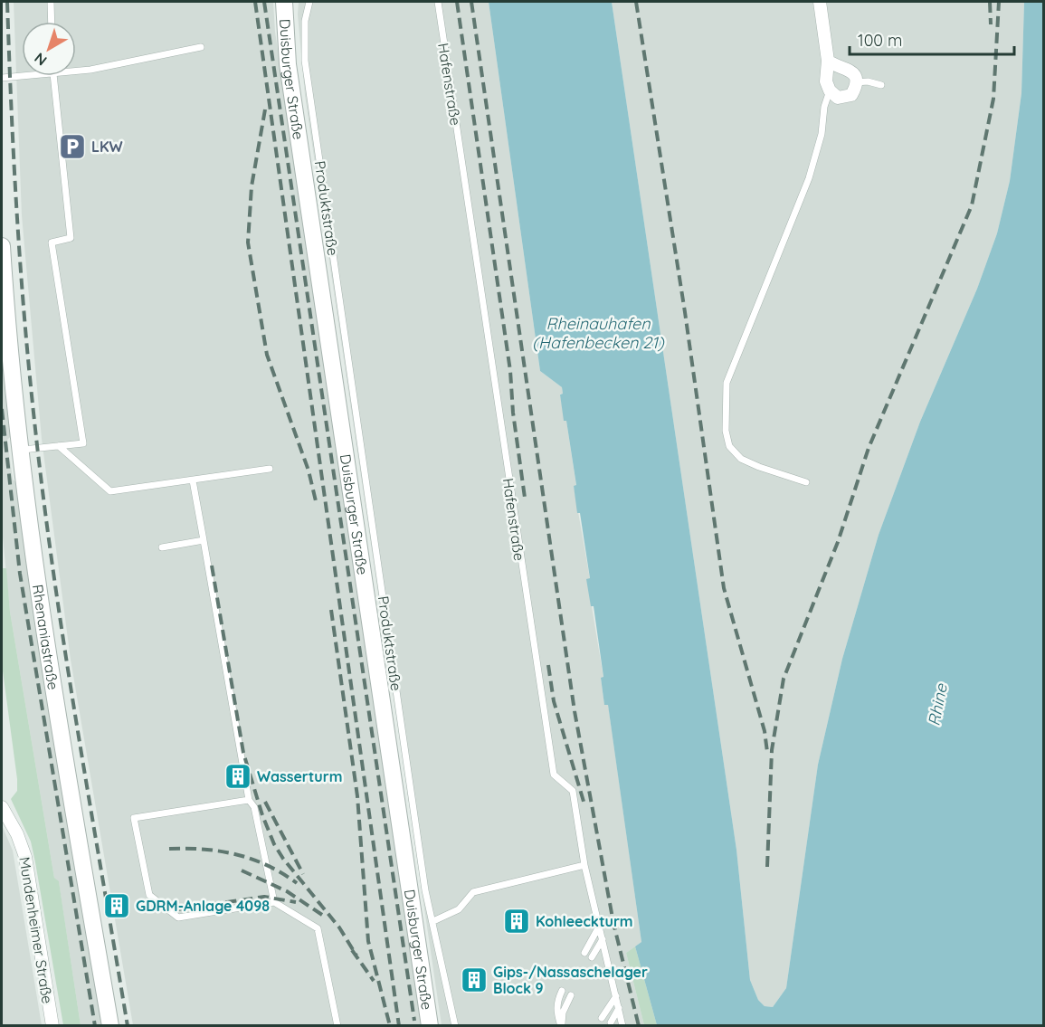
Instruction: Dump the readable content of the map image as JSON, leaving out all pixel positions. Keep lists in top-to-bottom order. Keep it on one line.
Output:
{"streets":{"street":["Duisburger Straße","Rhenaniastraße","Mundenheimer Straße"],"lane":["Hafenstraße","Produktstraße"]},"water":["Rheinauhafen (Hafenbecken 21)","Rhine"],"places":{"parking":["LKW"],"building":["Wasserturm","GDRM-Anlage 4098","Kohleeckturm","Gips-/Nassaschelager Block 9"]},"scale_bar":"100 m","north":"bottom left"}
